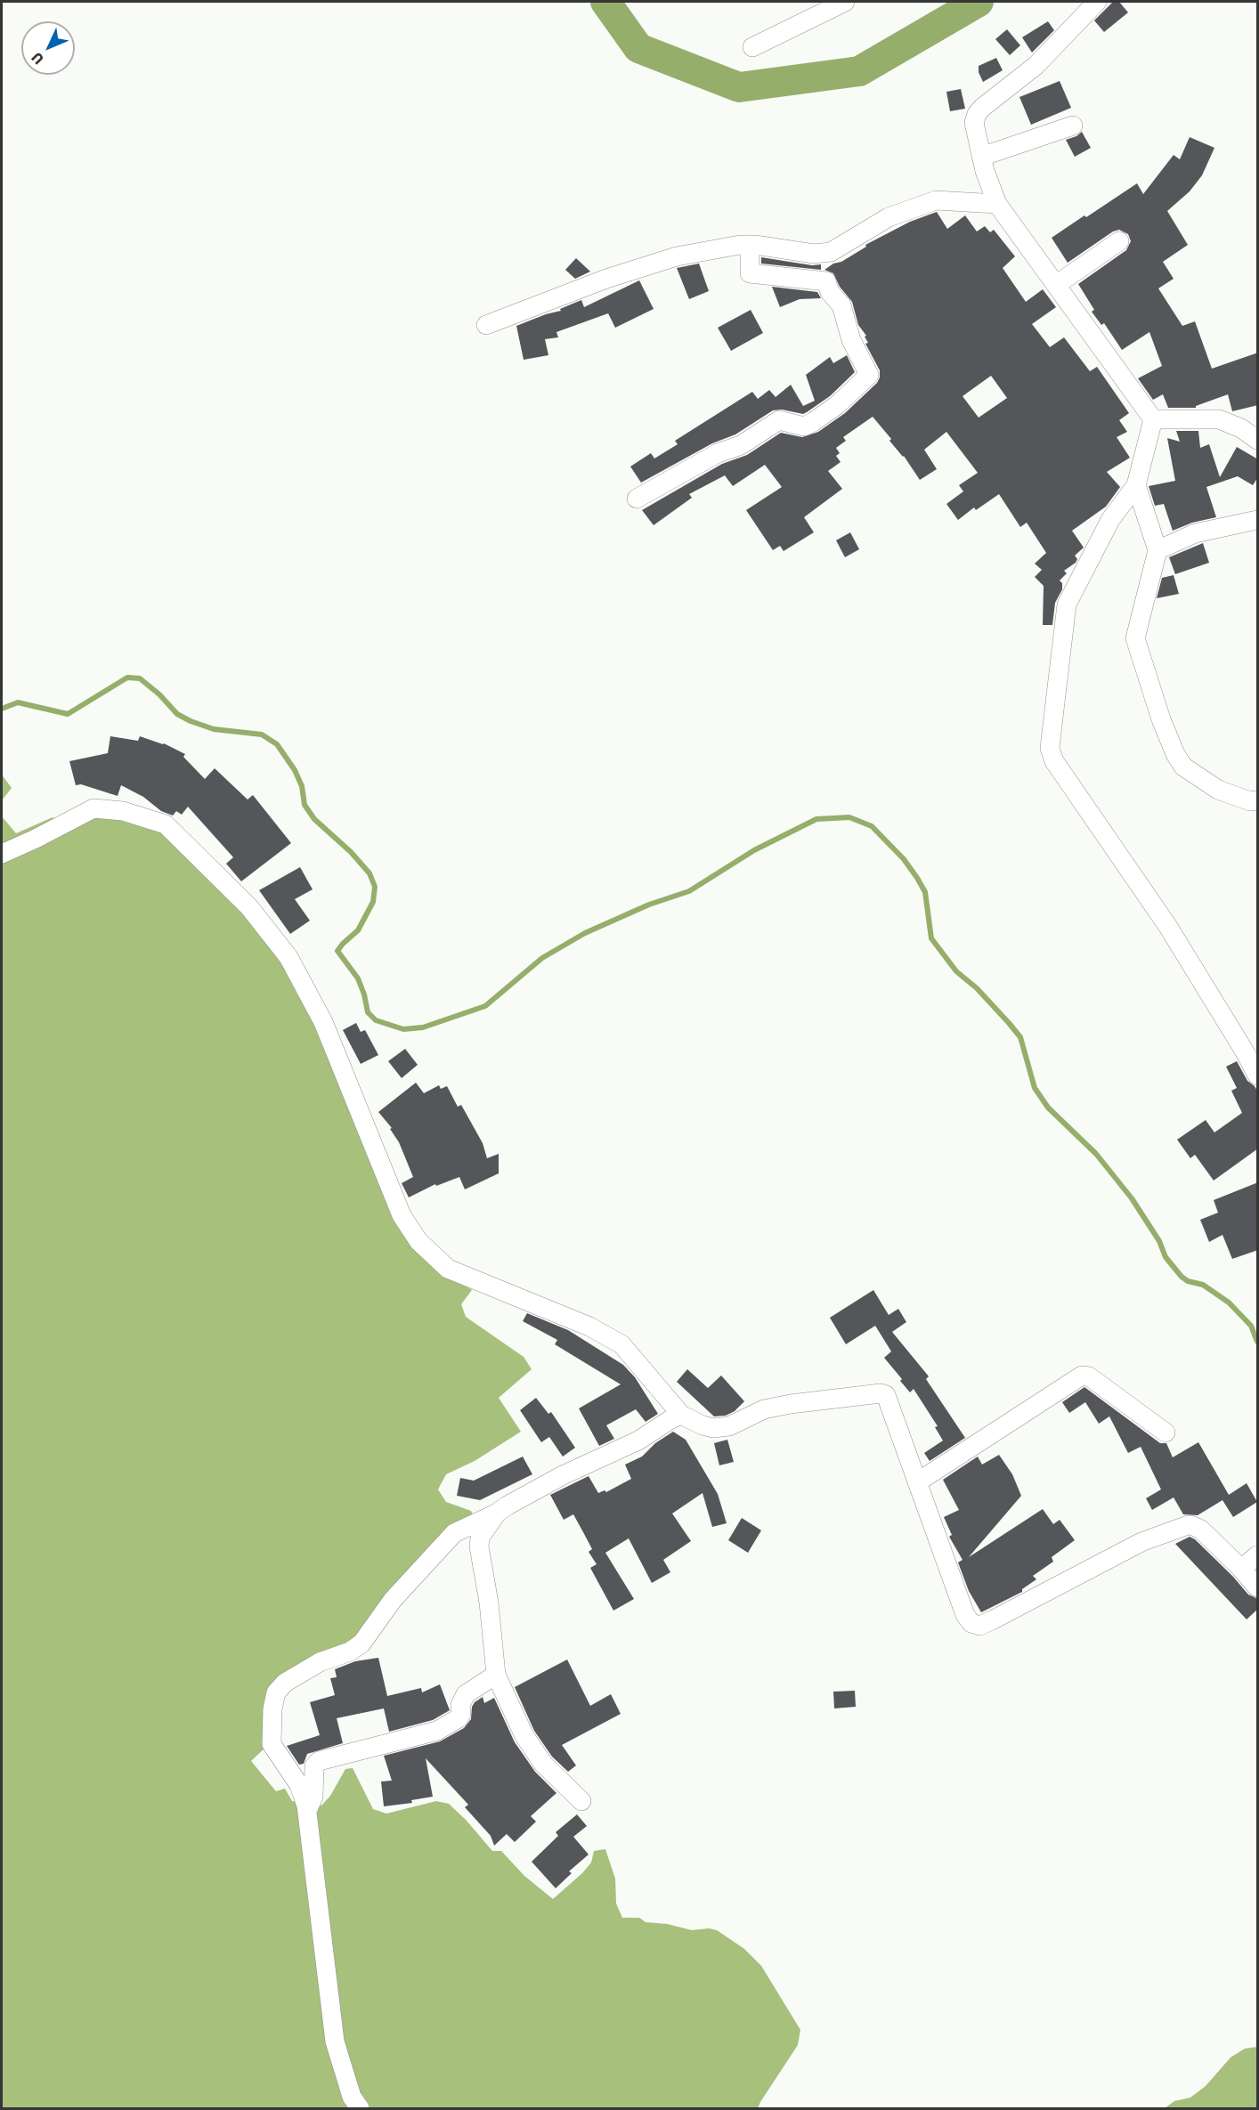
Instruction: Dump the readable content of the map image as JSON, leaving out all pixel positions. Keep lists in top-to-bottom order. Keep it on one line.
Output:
{"north":"bottom left"}
